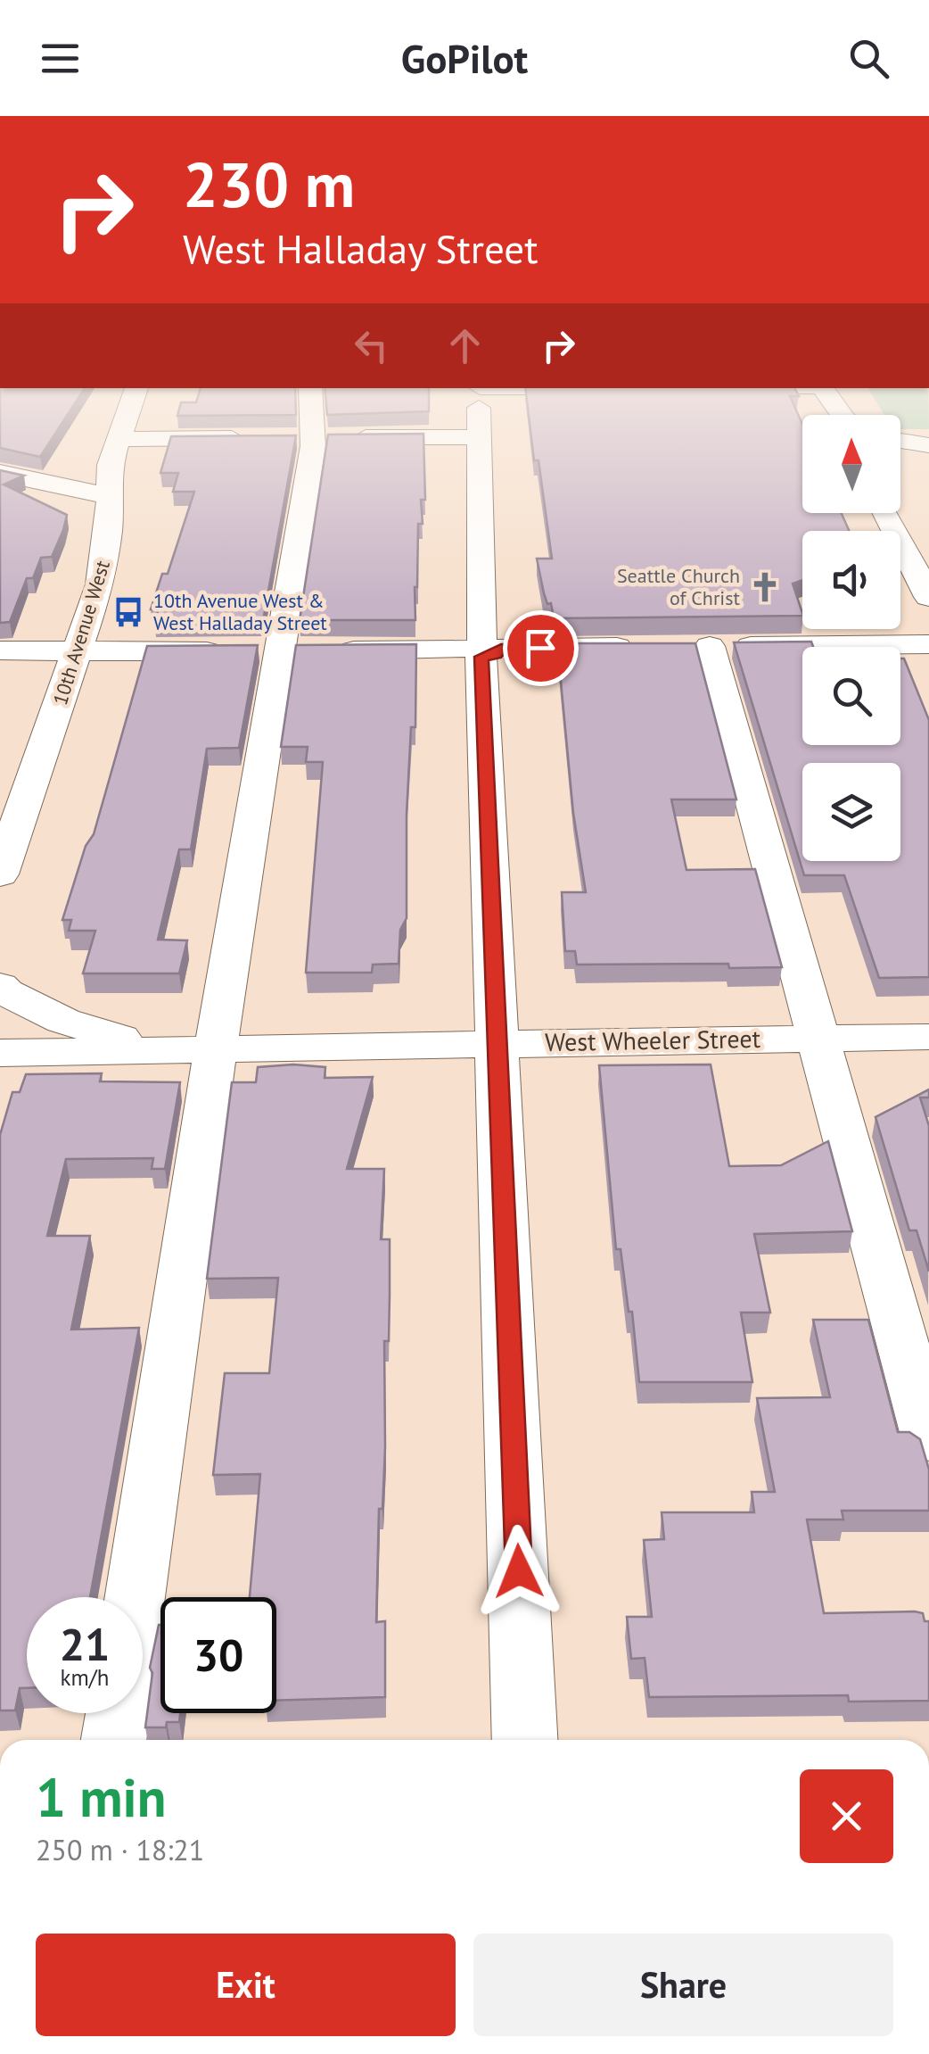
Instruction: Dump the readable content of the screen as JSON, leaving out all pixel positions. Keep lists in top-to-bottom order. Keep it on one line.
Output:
{"streets":{"street":["10th Avenue West","West Wheeler Street"]},"places":{"church":["Seattle Church of Christ"],"bus stop":["10th Avenue West & West Halladay Street"]},"north":"top","page":{"header":"GoPilot","turn":["230 m","West Halladay Street"],"speed":"21 km/h","limit":"30","heading":["1 min","250 m · 18:21"],"buttons":["Exit","Share"]}}
